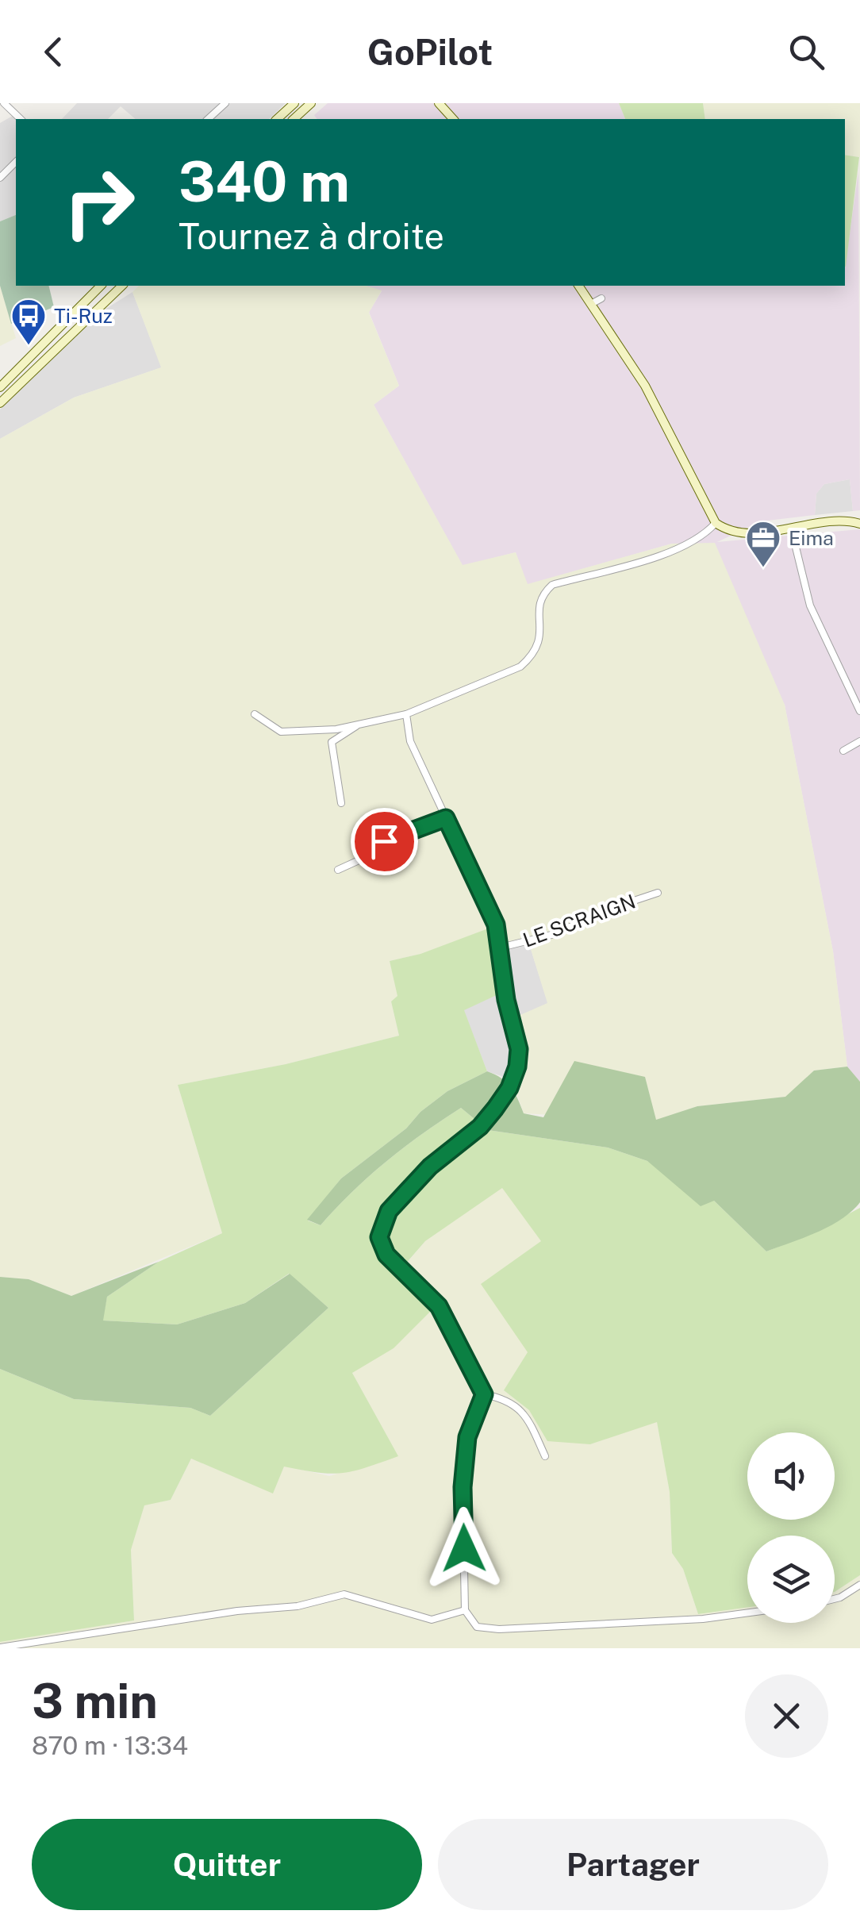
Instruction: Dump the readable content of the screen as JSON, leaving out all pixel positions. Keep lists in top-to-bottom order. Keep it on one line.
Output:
{"streets":{"street":["LE SCRAIGN"]},"places":{"bus stop":["Ti-Ruz"],"office":["Eima"]},"page":{"header":"GoPilot","turn":["340 m","Tournez à droite"],"heading":["3 min","870 m · 13:34"],"buttons":["Quitter","Partager"]}}
